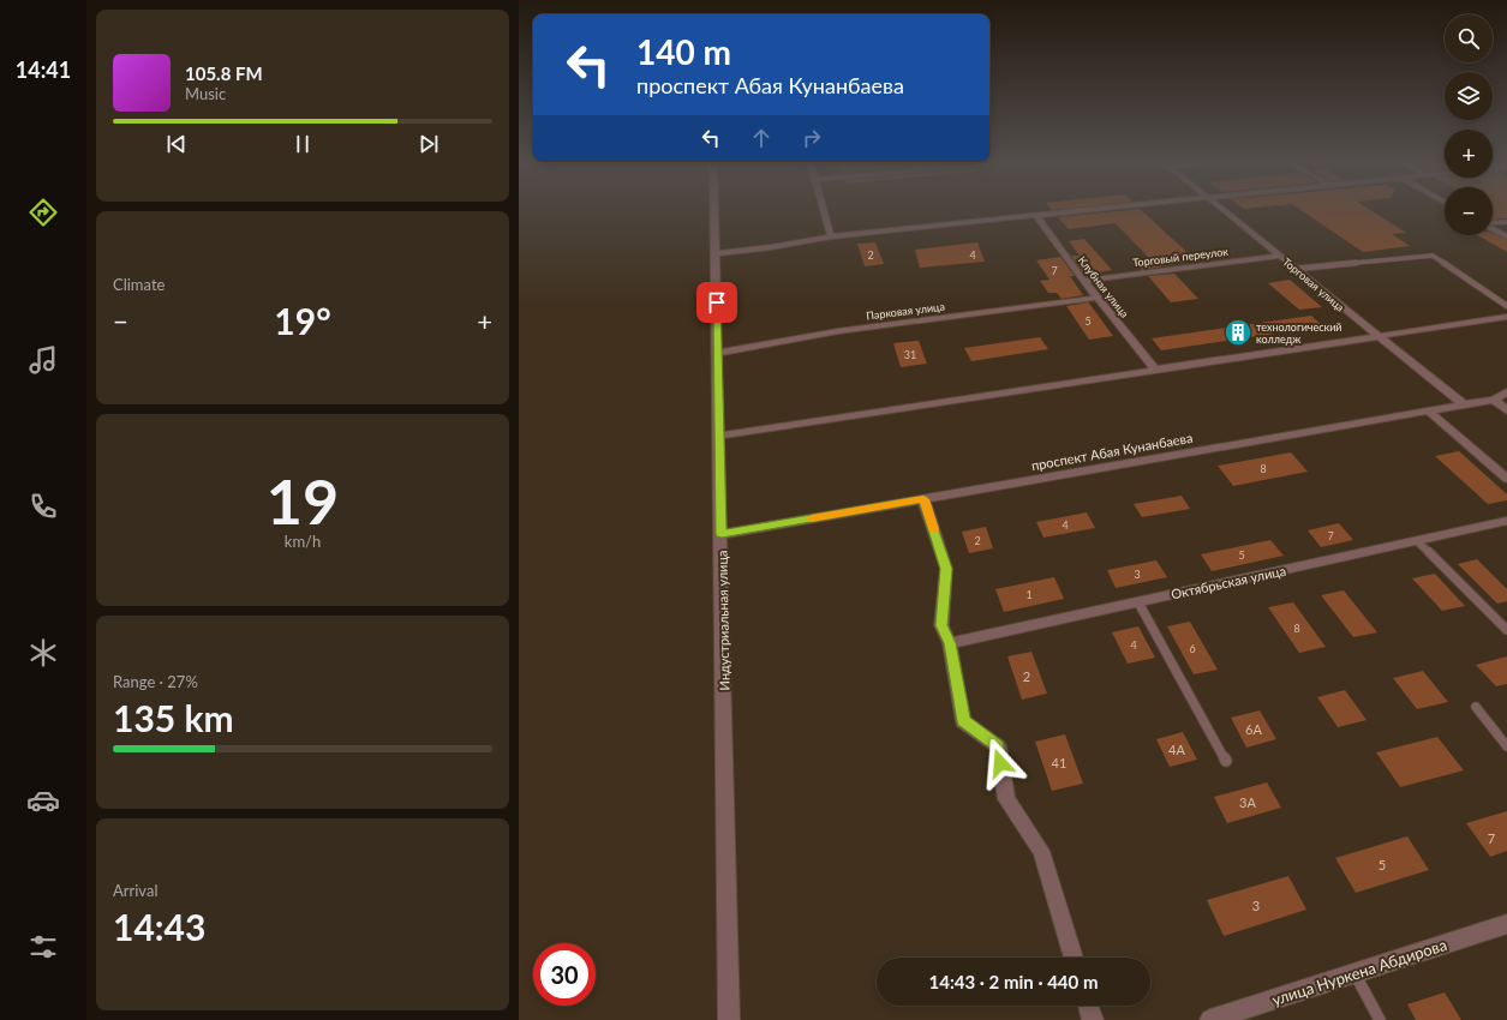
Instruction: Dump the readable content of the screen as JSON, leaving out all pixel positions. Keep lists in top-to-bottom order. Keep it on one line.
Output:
{"streets":{"street":["Торговый переулок","Торговая улица","Клубная улица","Парковая улица","проспект Абая Кунанбаева","Октябрьская улица","Индустриальная улица","улица Нуркена Абдирова"]},"crossings":[["Торговый переулок","Торговая улица"],["Торговый переулок","Клубная улица"],["Торговая улица","проспект Абая Кунанбаева"],["Клубная улица","Парковая улица"],["Парковая улица","Индустриальная улица"],["проспект Абая Кунанбаева","Индустриальная улица"]],"places":{"building":["технологический колледж"]},"house_numbers":["2","4","7","5","31","8","4","7","2","5","3","1","8","4","6","2","6А","4А","41","3А","7","5","3"],"page":{"tabs":"14:41","map_buttons":["+","−"],"turn":["140 m","проспект Абая Кунанбаева"],"song":["105.8 FM","Music"],"tile":["Climate",["19","km/h"],["Range · 27%","135 km"],["Arrival","14:43"]],"heat":["−","19°","+"],"limit":"30","trip":"14:43 · 2 min · 440 m"}}
